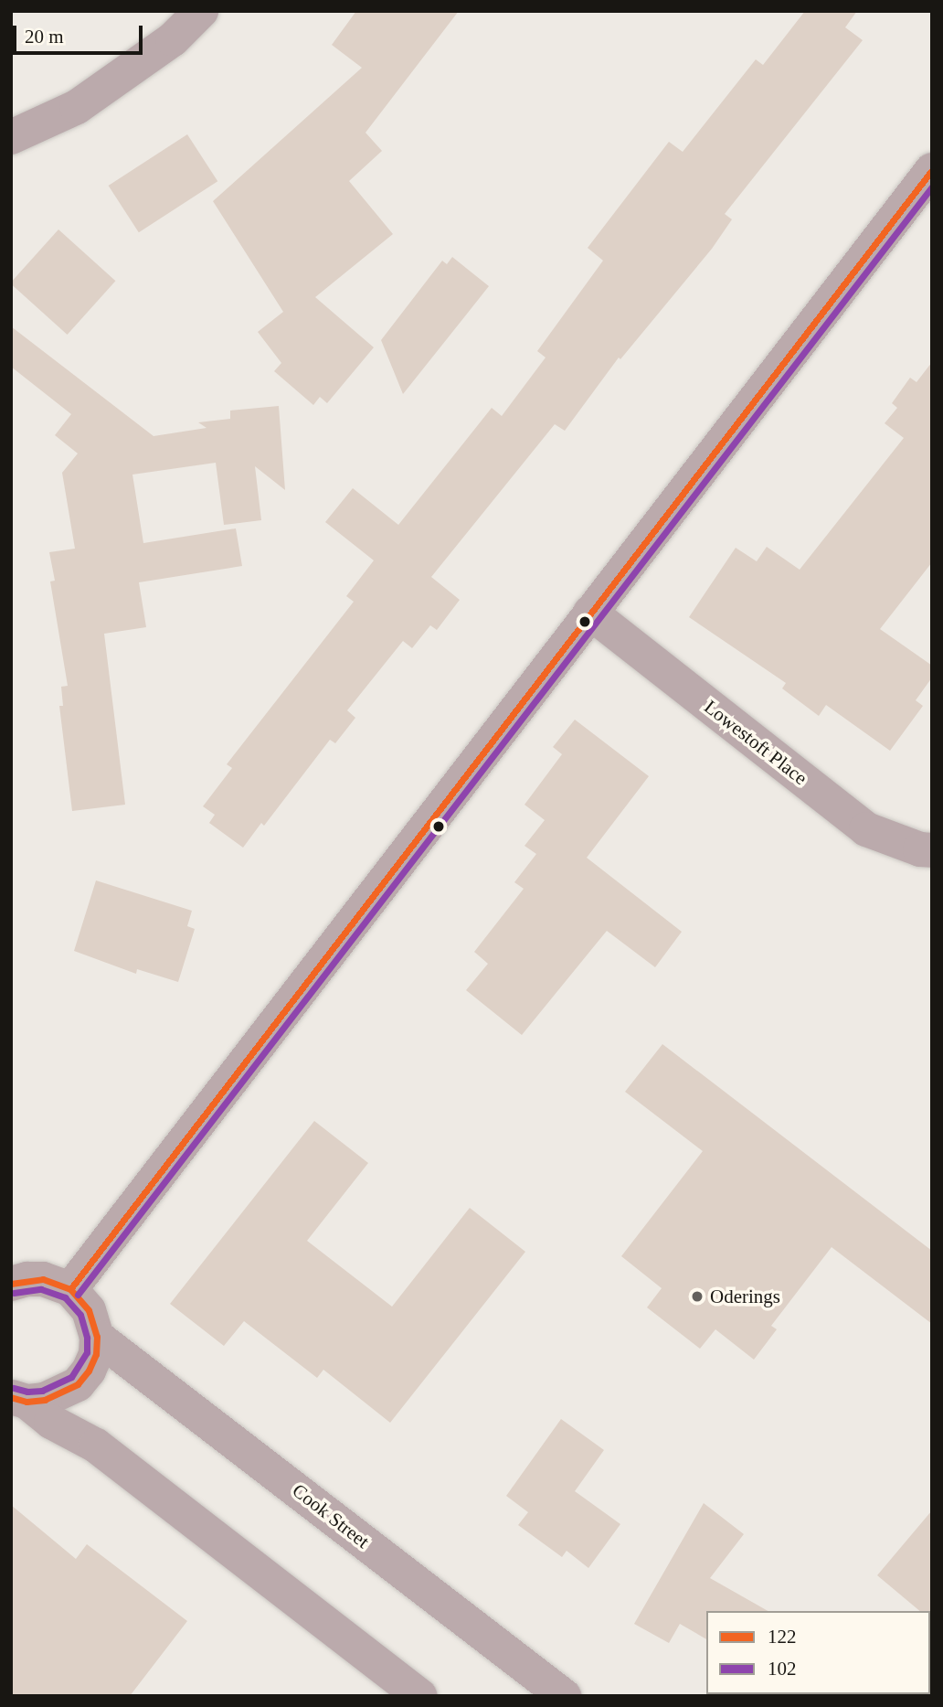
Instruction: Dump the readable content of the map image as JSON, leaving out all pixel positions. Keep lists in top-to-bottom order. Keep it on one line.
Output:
{"streets":{"street":["Lowestoft Place","Cook Street"]},"places":["Oderings"],"lines":["transit line 122","transit line 102"],"legend":["122","102"],"scale_bar":"20 m"}
